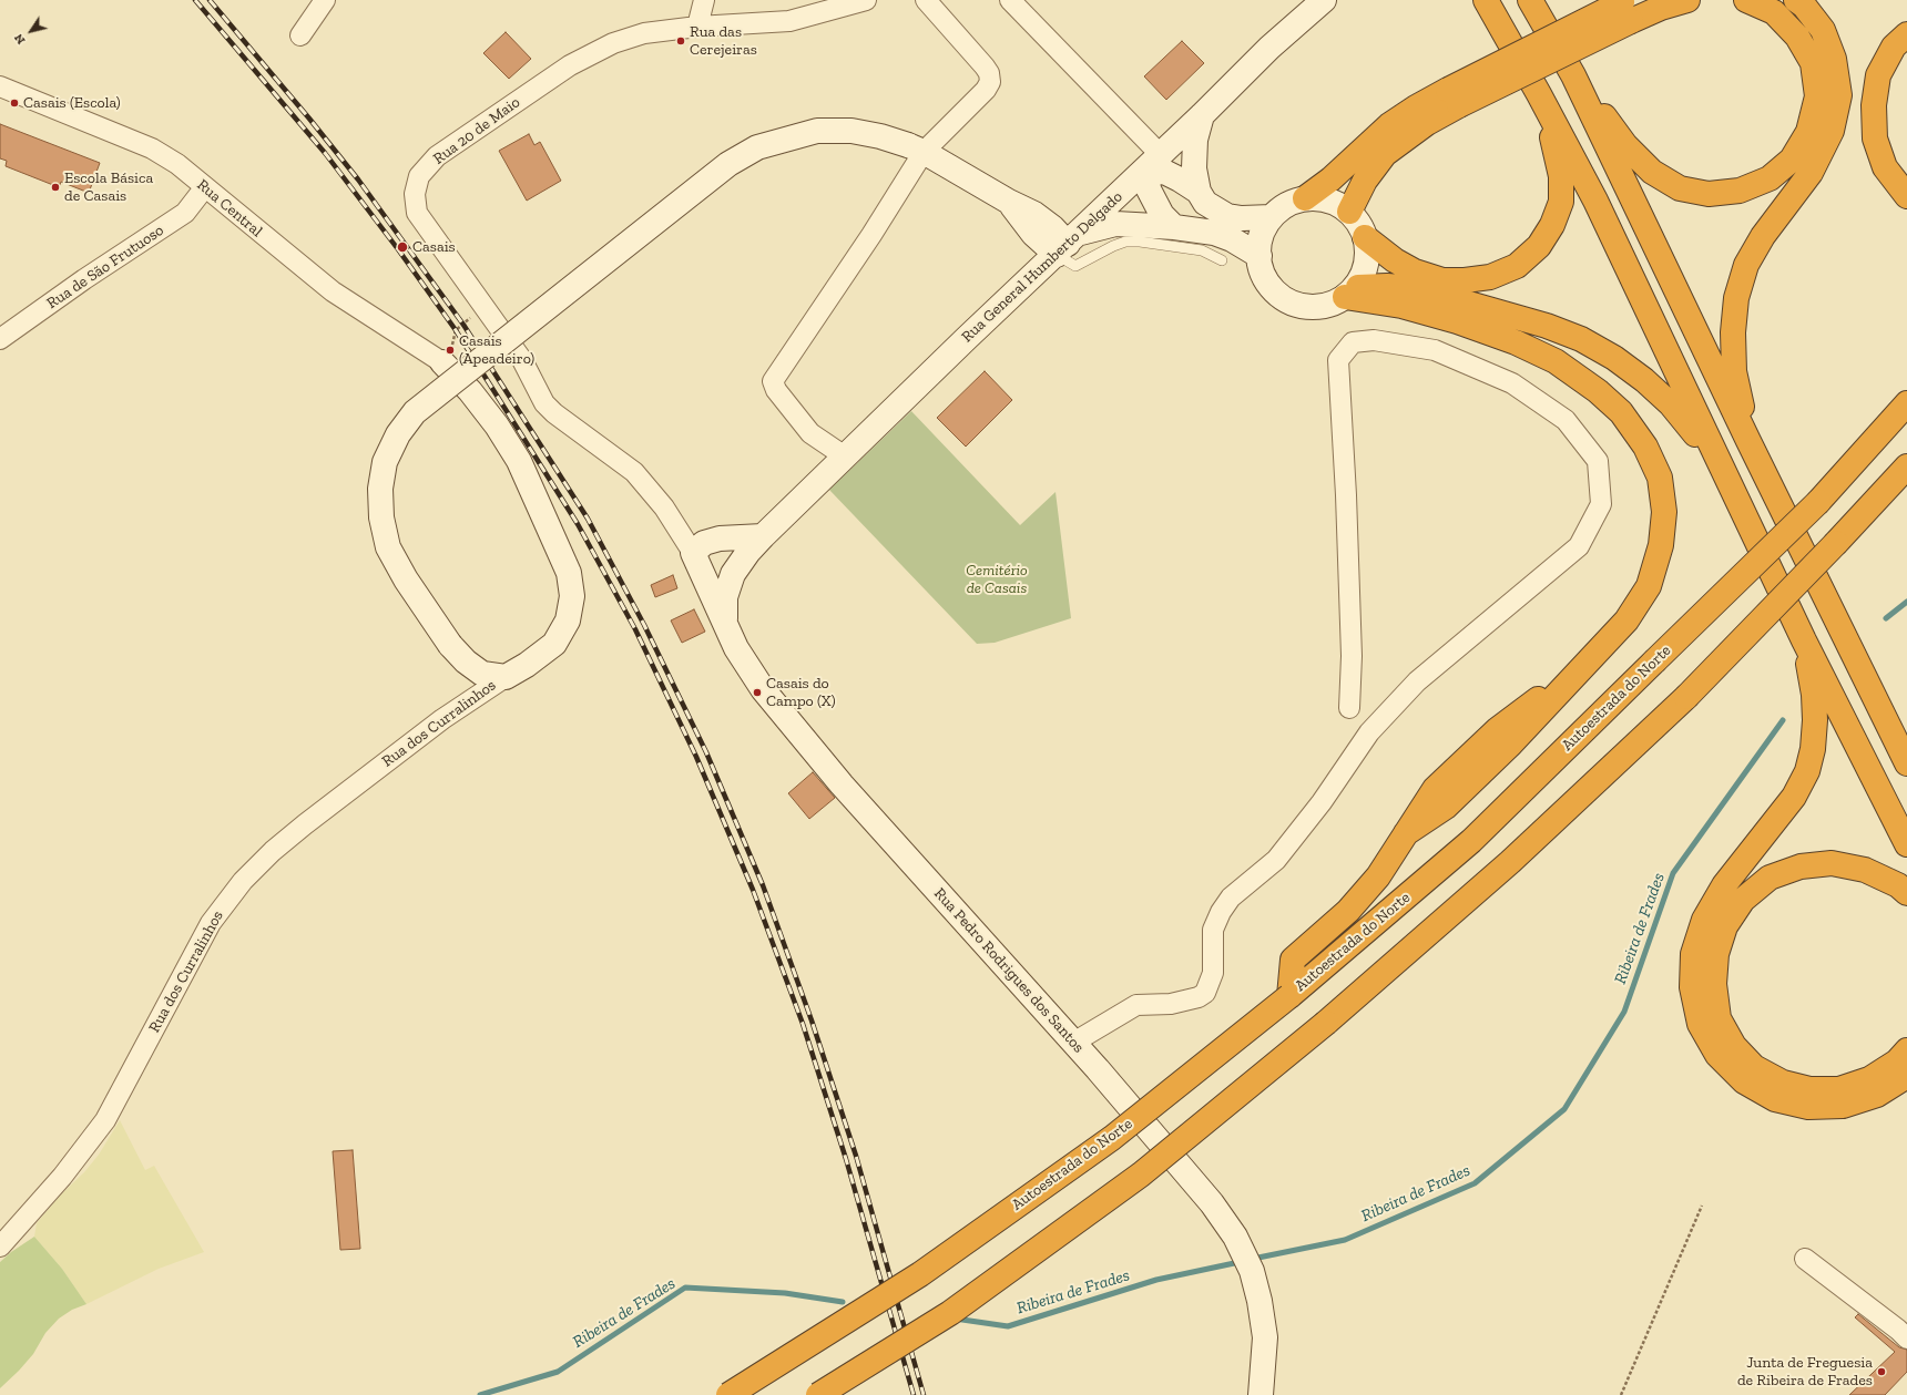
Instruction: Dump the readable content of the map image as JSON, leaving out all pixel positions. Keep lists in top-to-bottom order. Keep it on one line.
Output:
{"streets":{"highway":["Autoestrada do Norte"],"street":["Rua 20 de Maio","Rua Central","Rua de São Frutuoso","Rua General Humberto Delgado","Rua dos Curralinhos","Rua Pedro Rodrigues dos Santos"]},"crossings":[["Rua 20 de Maio","Rua Pedro Rodrigues dos Santos"],["Rua Central","Rua de São Frutuoso"],["Rua General Humberto Delgado","Rua Pedro Rodrigues dos Santos"]],"water":["Ribeira de Frades"],"parks":["Cemitério de Casais"],"places":["Rua das Cerejeiras","Casais (Escola)","Escola Básica de Casais","Casais","Casais (Apeadeiro)","Casais do Campo (X)","Junta de Freguesia de Ribeira de Frades"],"north":"bottom left"}
